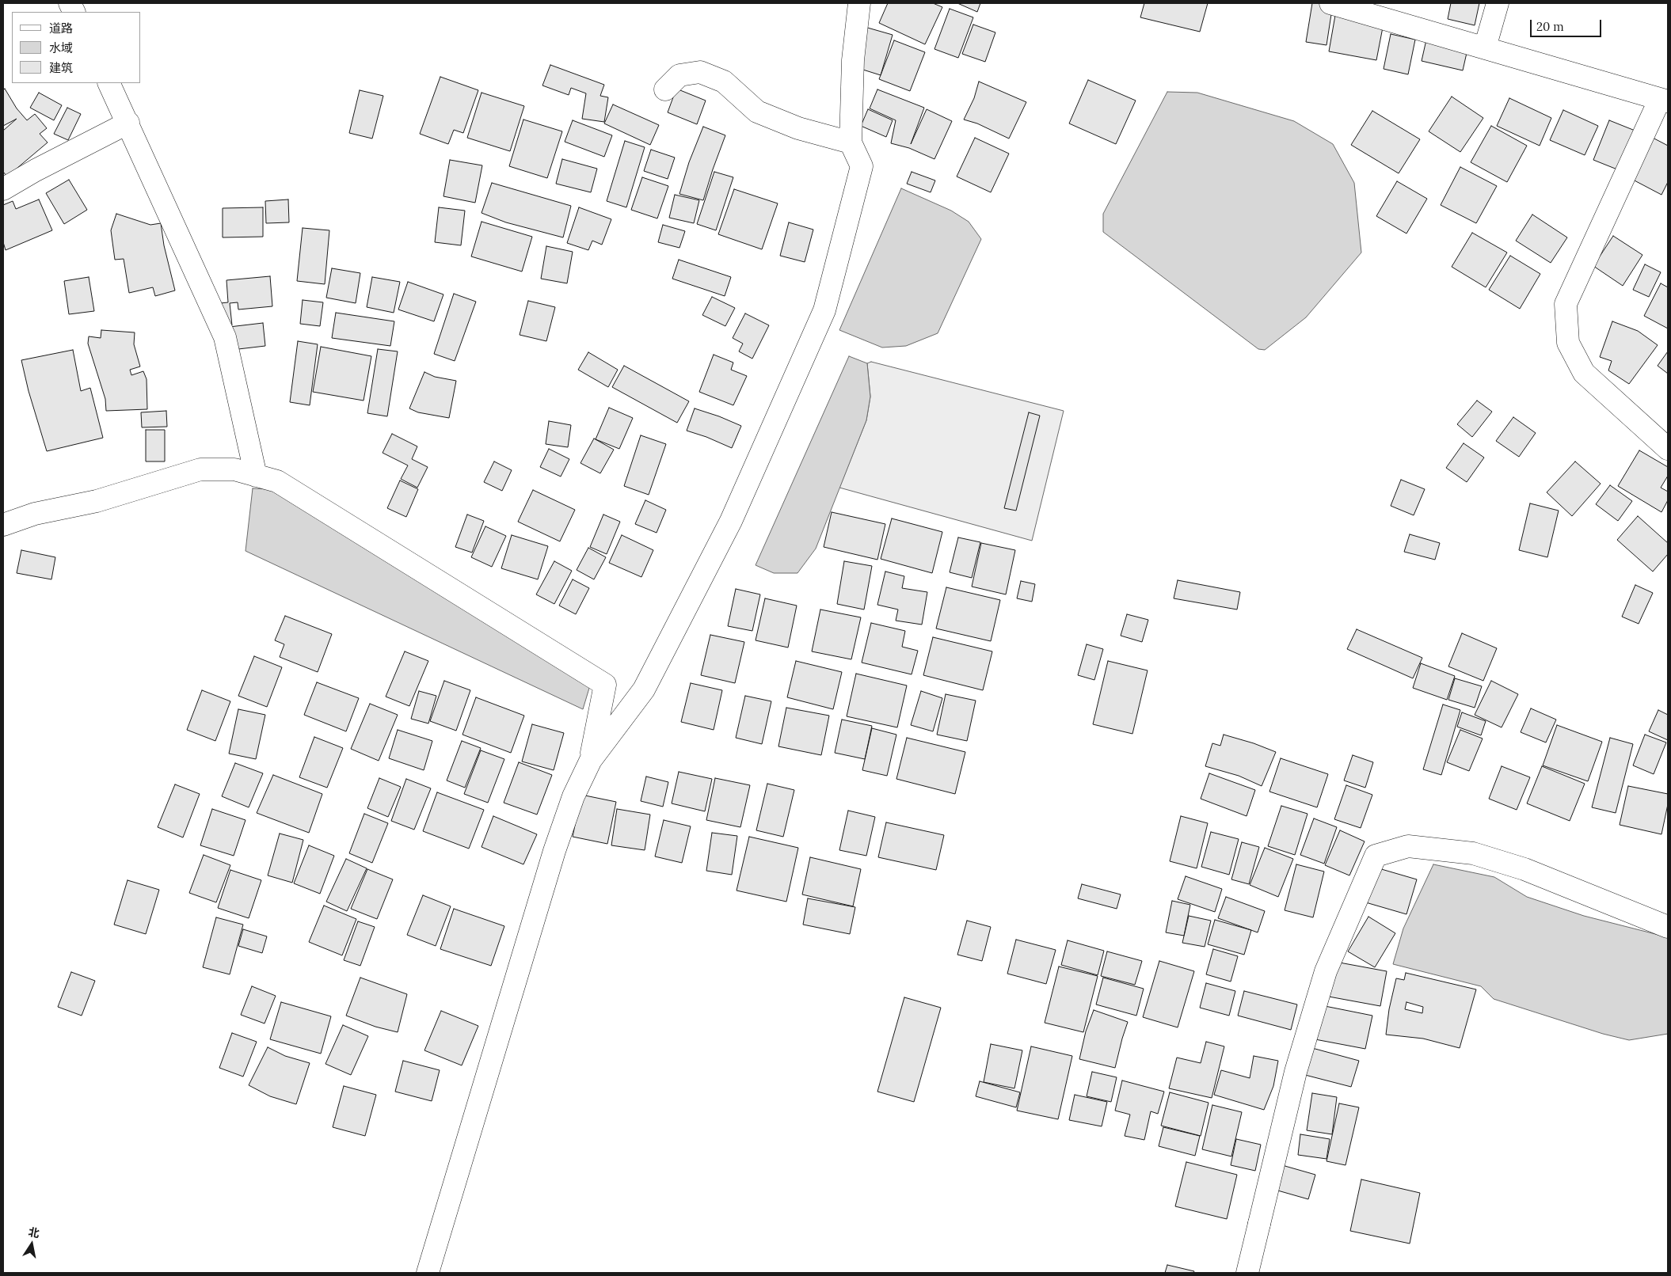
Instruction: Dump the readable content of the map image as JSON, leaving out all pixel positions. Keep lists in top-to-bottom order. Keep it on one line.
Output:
{"legend":["道路","水域","建筑"],"scale_bar":"20 m","north":"top"}
